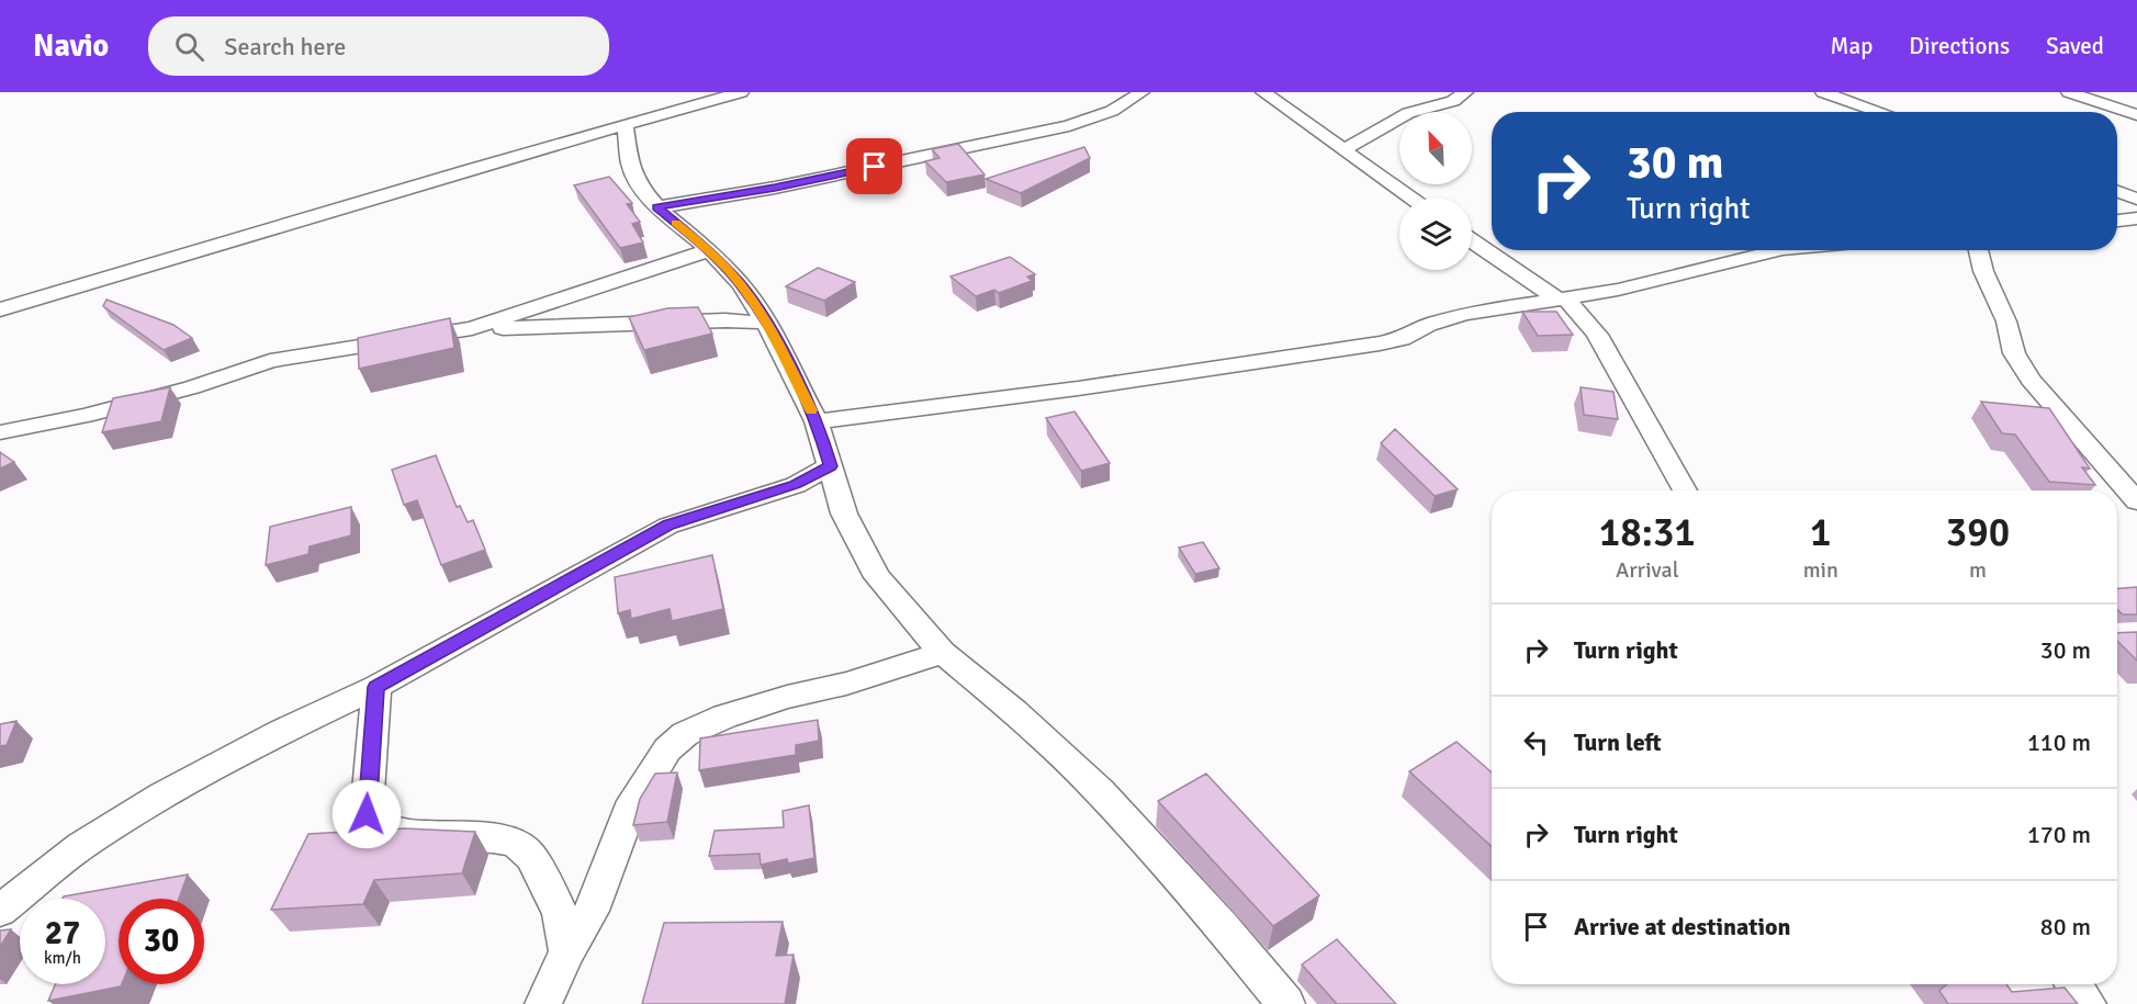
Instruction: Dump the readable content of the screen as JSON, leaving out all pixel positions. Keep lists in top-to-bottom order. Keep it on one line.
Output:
{"north":"top left","page":{"header":"Navio","search":"Search here","nav":["Map","Directions","Saved"],"turn":["30 m","Turn right"],"eta":["18:31","Arrival","1","min","390","m"],"list":[{"name":"Turn right","value":"30 m"},{"name":"Turn left","value":"110 m"},{"name":"Turn right","value":"170 m"},{"name":"Arrive at destination","value":"80 m"}],"speed":"27 km/h","limit":"30"}}
